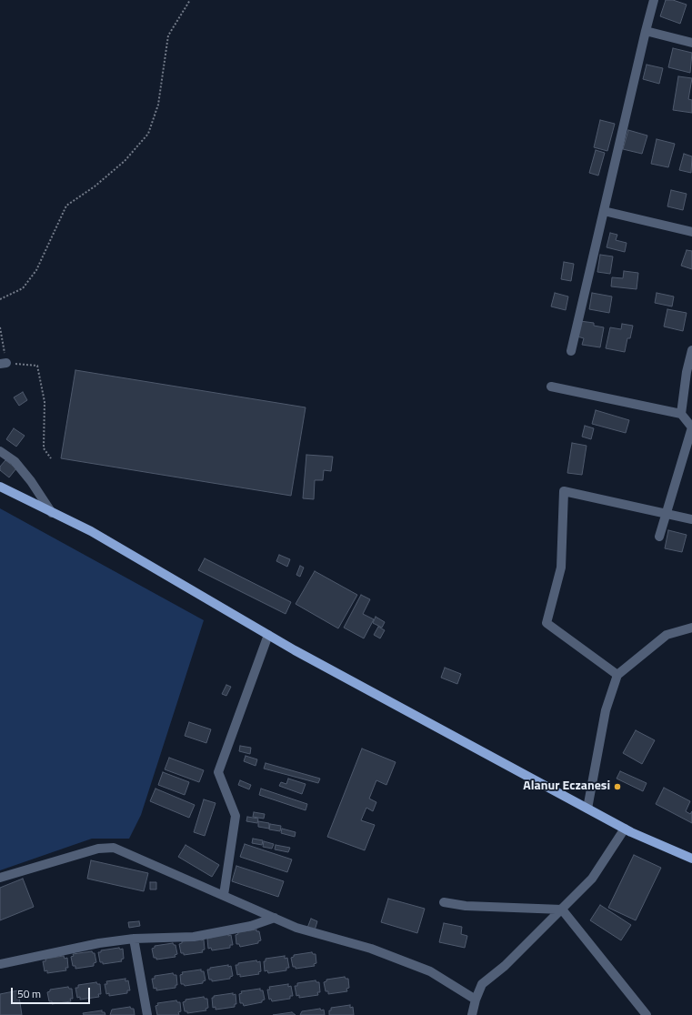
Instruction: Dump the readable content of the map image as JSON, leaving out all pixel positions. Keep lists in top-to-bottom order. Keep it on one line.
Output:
{"places":["Alanur Eczanesi"],"scale_bar":"50 m"}
